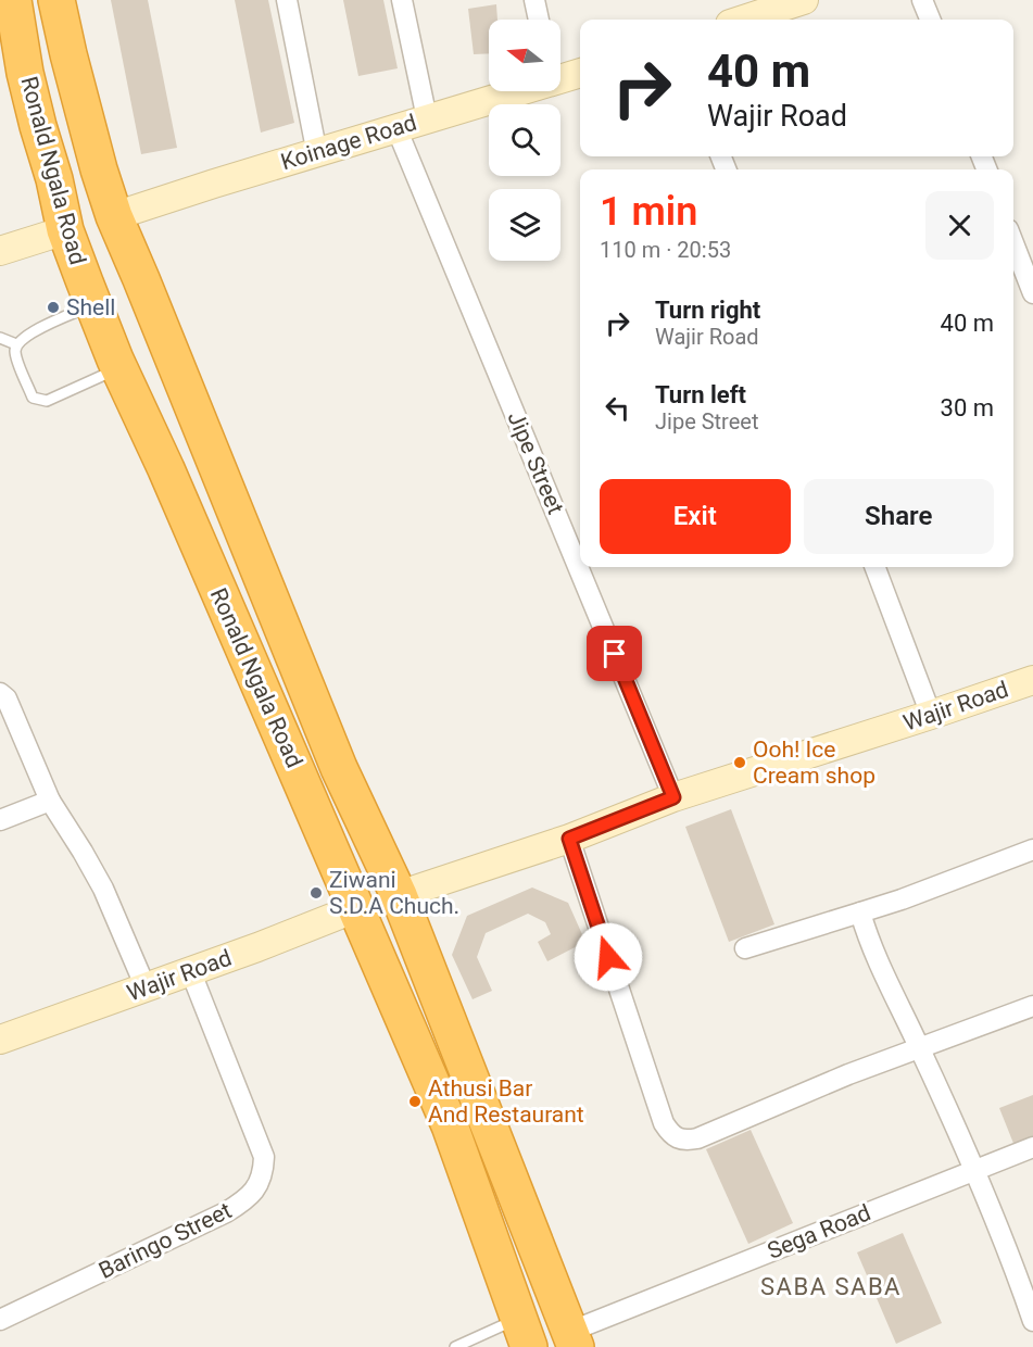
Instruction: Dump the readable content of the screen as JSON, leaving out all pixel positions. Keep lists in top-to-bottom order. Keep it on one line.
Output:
{"streets":{"highway":["Ronald Ngala Road"],"street":["Koinage Road","Jipe Street","Wajir Road","Sega Road","Baringo Street"]},"crossings":[["Koinage Road","Ronald Ngala Road"],["Koinage Road","Jipe Street"],["Ronald Ngala Road","Wajir Road"],["Ronald Ngala Road","Sega Road"],["Jipe Street","Wajir Road"],["Wajir Road","Baringo Street"]],"districts":["SABA SABA"],"places":["Shell","Ooh! Ice Cream shop","Ziwani S.D.A Chuch.","Athusi Bar And Restaurant"],"north":"left","page":{"turn":["40 m","Wajir Road"],"heading":["1 min","110 m · 20:53"],"list":[{"name":"Turn right","note":"Wajir Road","value":"40 m"},{"name":"Turn left","note":"Jipe Street","value":"30 m"}],"buttons":["Exit","Share"]}}
